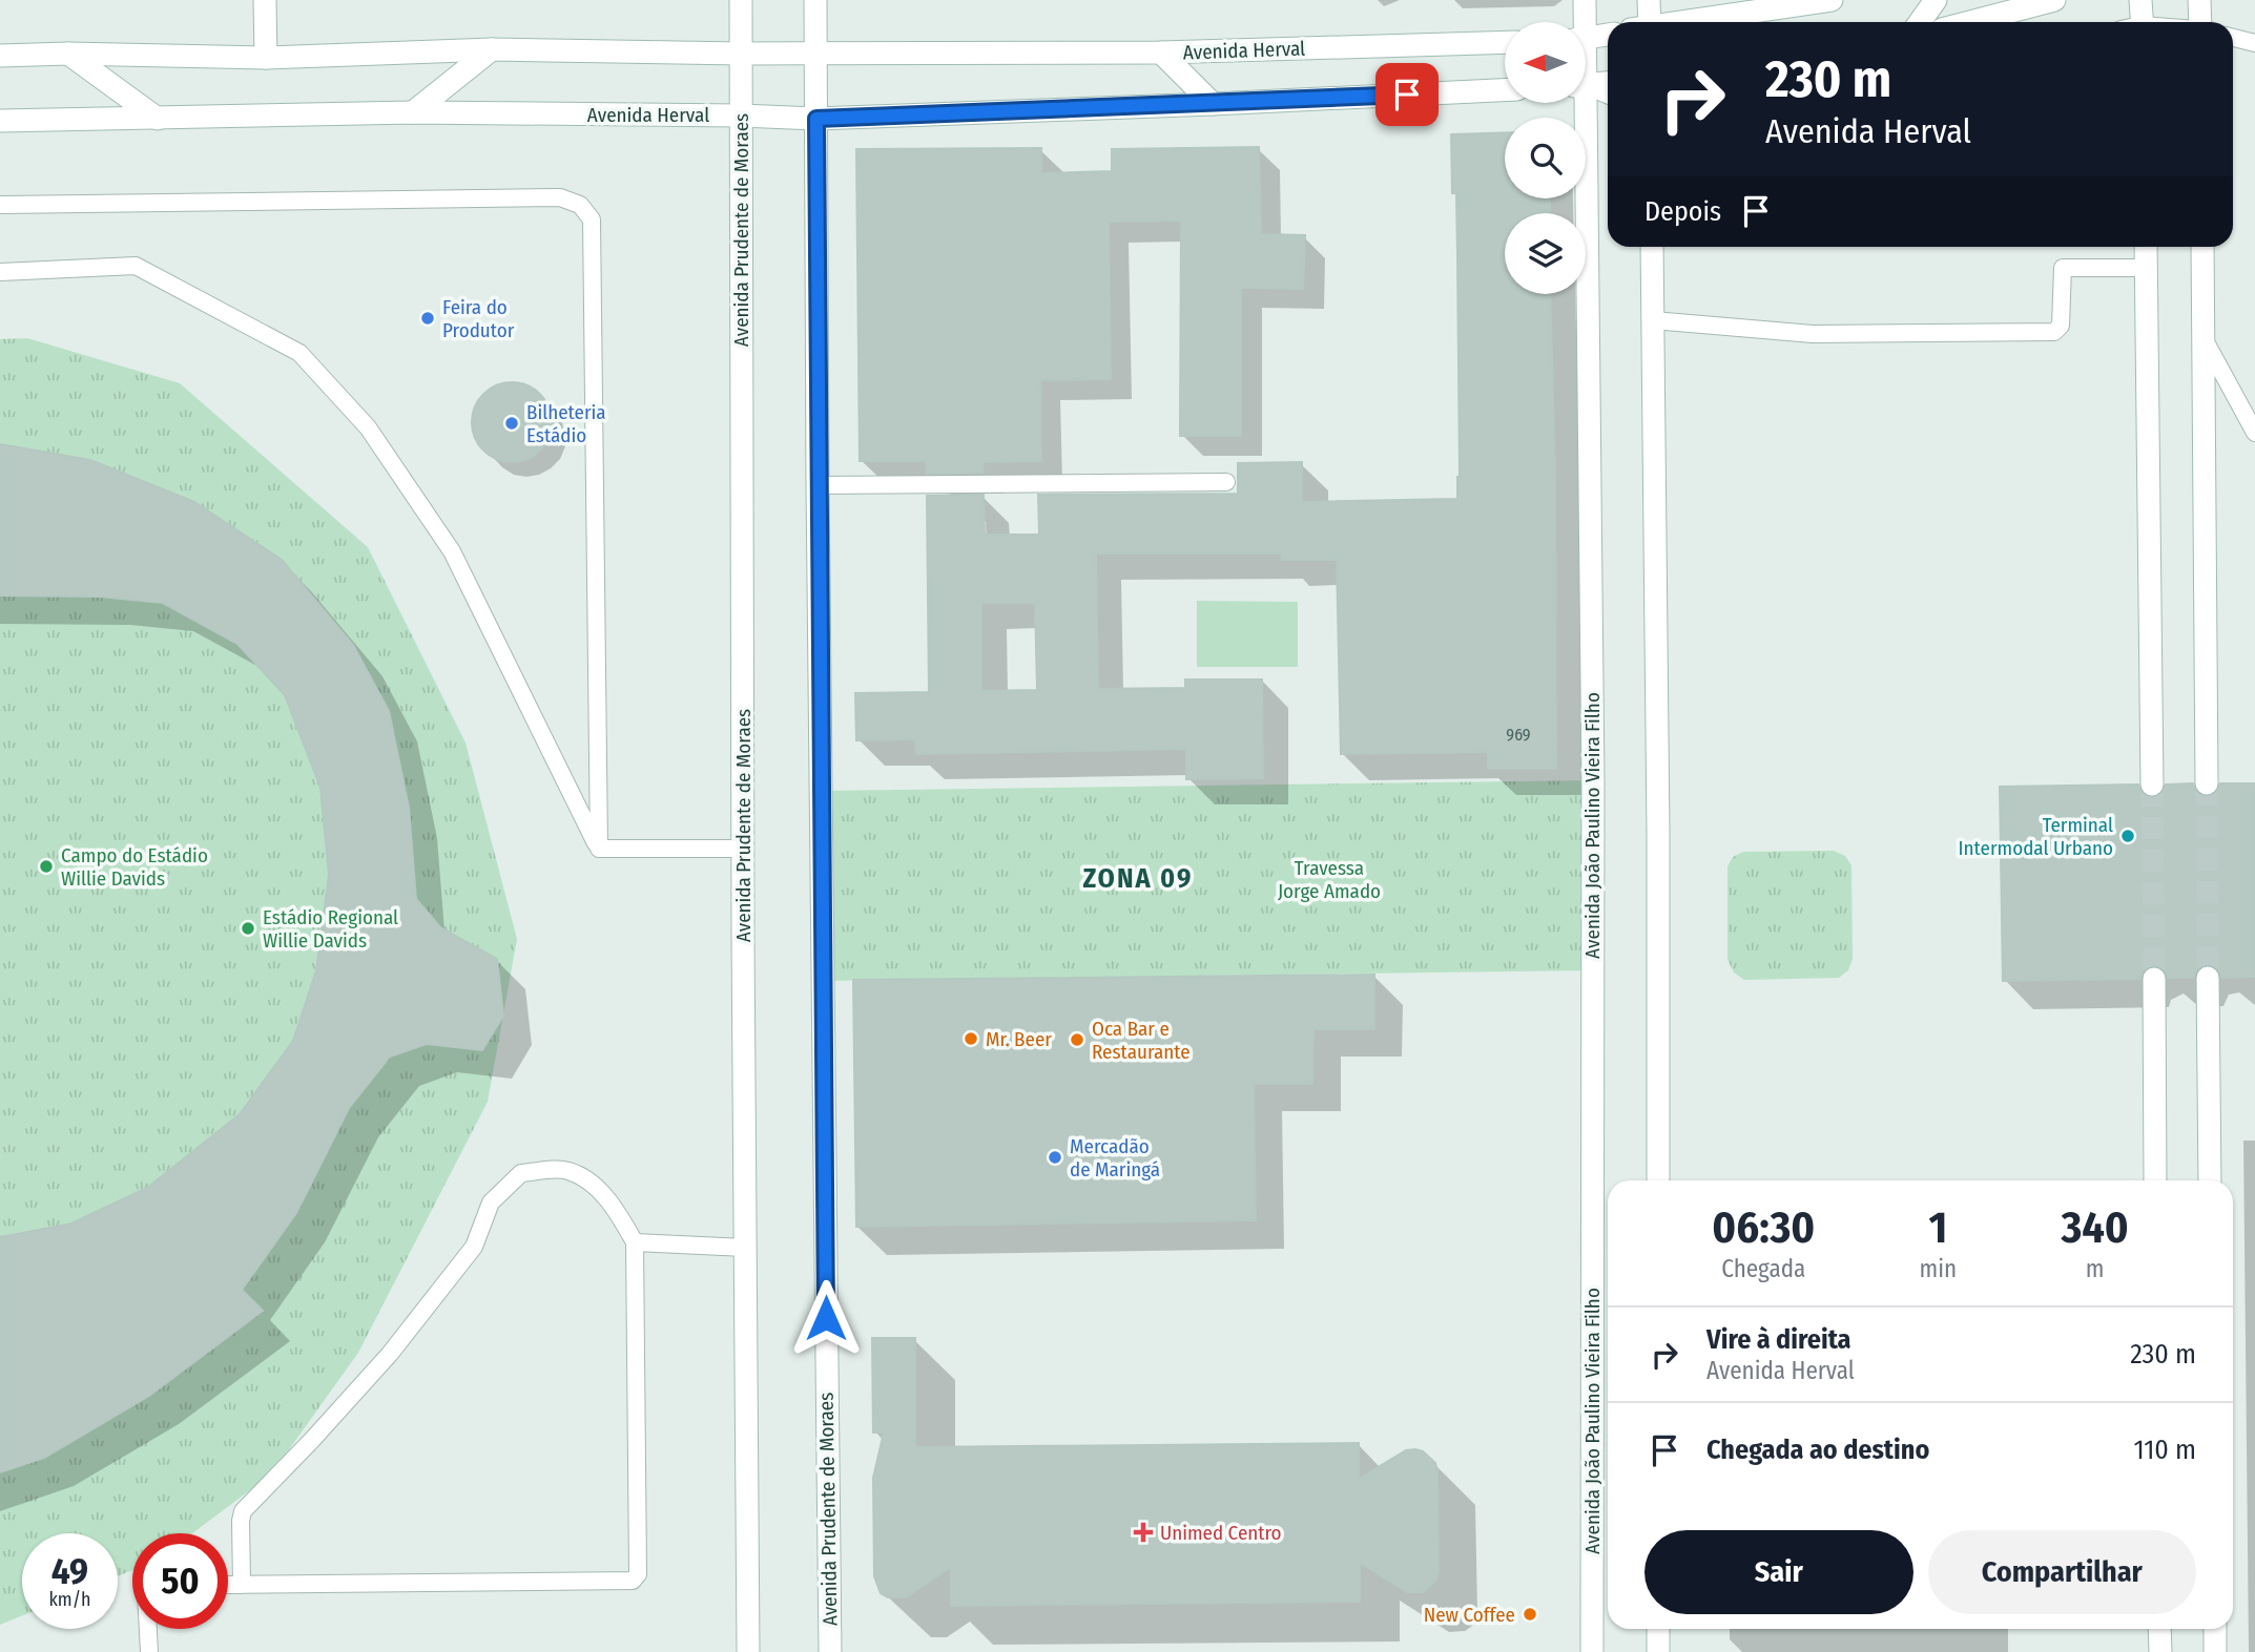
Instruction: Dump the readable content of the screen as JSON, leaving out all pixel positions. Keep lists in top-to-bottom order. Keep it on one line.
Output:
{"streets":{"main road":["Avenida Herval","Avenida Prudente de Moraes","Avenida João Paulino Vieira Filho"]},"crossings":[["Avenida Herval","Avenida Prudente de Moraes"]],"districts":["ZONA 09"],"parks":["Travessa Jorge Amado"],"places":{"other":["Feira do Produtor","Bilheteria Estádio","Terminal Intermodal Urbano","Campo do Estádio Willie Davids","Estádio Regional Willie Davids","Mr. Beer","Oca Bar e Restaurante","Mercadão de Maringá","New Coffee"],"health":["Unimed Centro"]},"house_numbers":["969"],"north":"left","page":{"turn":["230 m","Avenida Herval"],"then":"Depois","eta":["06:30","Chegada","1","min","340","m"],"list":[{"name":"Vire à direita","note":"Avenida Herval","value":"230 m"},{"name":"Chegada ao destino","value":"110 m"}],"buttons":["Sair","Compartilhar"],"speed":"49 km/h","limit":"50"}}
